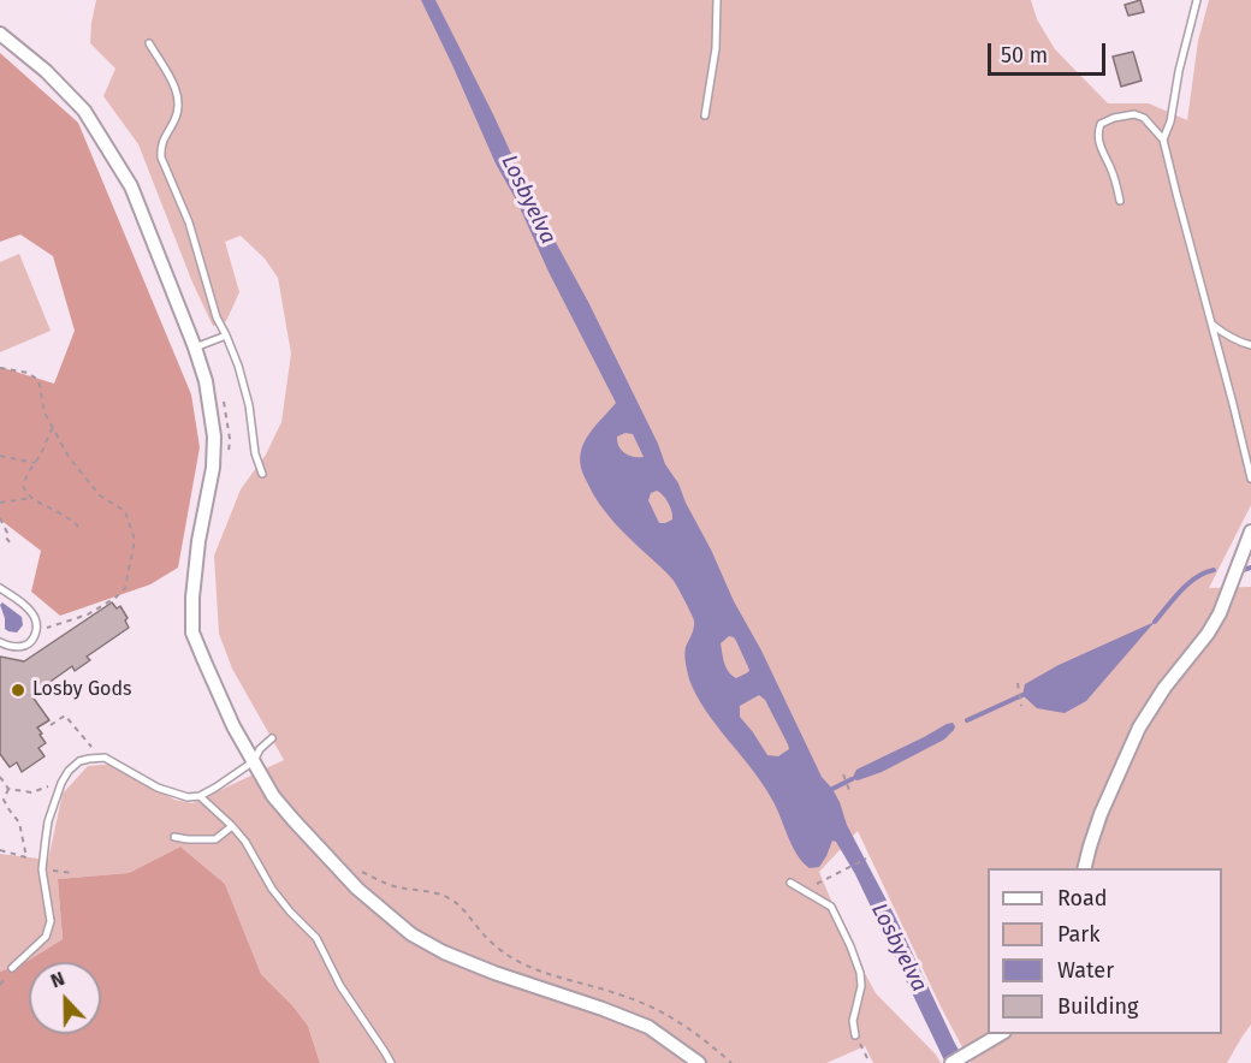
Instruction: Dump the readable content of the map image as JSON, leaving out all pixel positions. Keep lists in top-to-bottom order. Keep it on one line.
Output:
{"water":["Losbyelva"],"places":["Losby Gods"],"legend":["Road","Park","Water","Building"],"scale_bar":"50 m","north":"top"}
